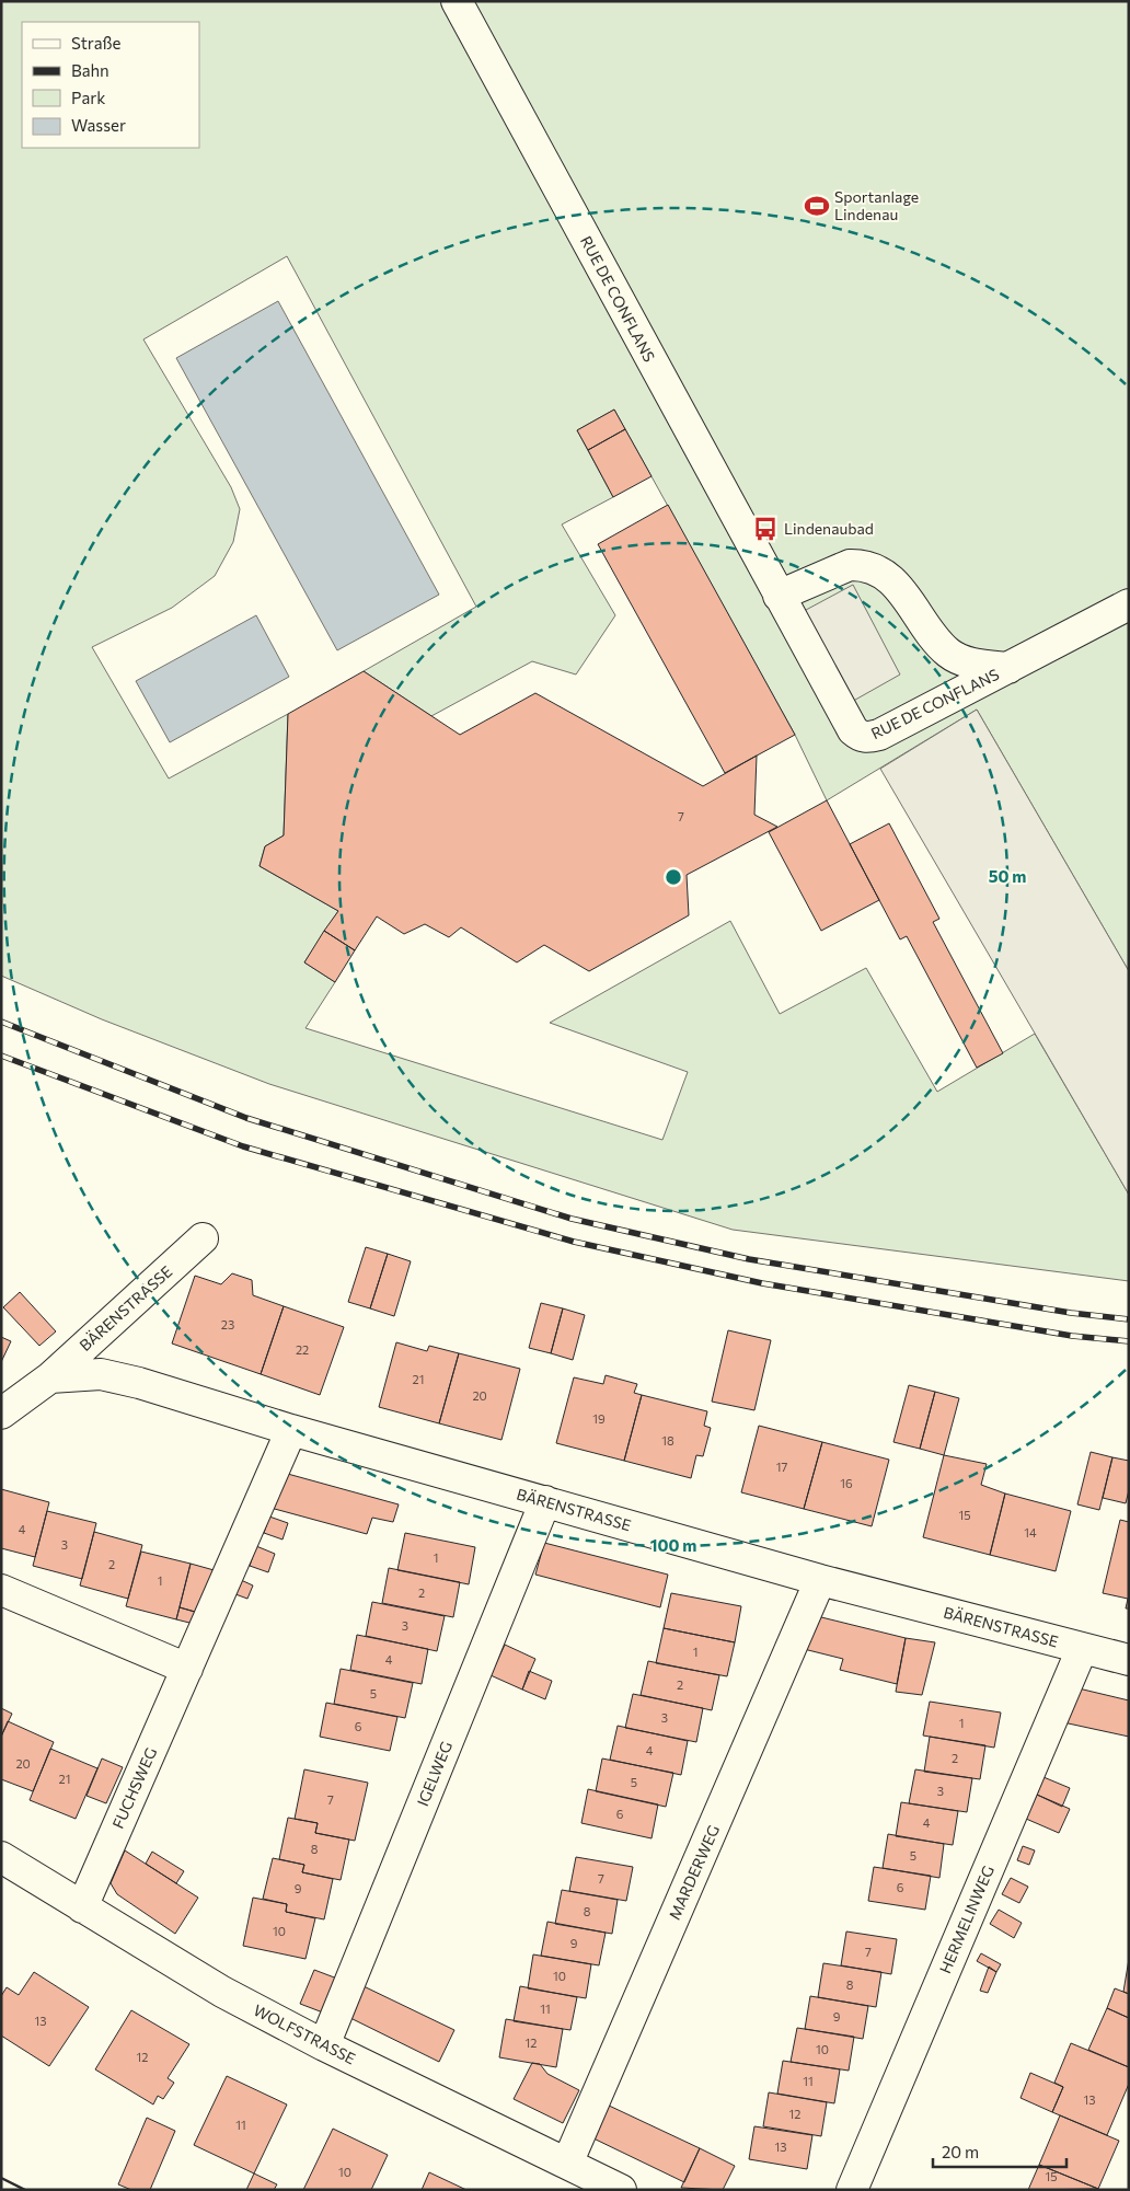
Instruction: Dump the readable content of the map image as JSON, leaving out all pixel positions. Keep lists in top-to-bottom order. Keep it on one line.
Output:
{"streets":{"street":["RUE DE CONFLANS","BÄRENSTRASSE","IGELWEG","FUCHSWEG","MARDERWEG","HERMELINWEG","WOLFSTRASSE"]},"crossings":[["BÄRENSTRASSE","IGELWEG"],["BÄRENSTRASSE","FUCHSWEG"],["BÄRENSTRASSE","MARDERWEG"],["BÄRENSTRASSE","HERMELINWEG"],["IGELWEG","WOLFSTRASSE"],["FUCHSWEG","WOLFSTRASSE"],["MARDERWEG","WOLFSTRASSE"]],"places":{"sports":["Sportanlage Lindenau"],"bus stop":["Lindenaubad"]},"house_numbers":["7","23","22","21","20","19","18","17","16","15","4","14","3","1","2","1","2","3","1","4","2","5","3","1","6","4","2","20","21","5","3","7","6","4","8","5","7","6","9","8","10","9","7","10","8","11","9","13","12","10","12","11","13","12","11","13","10","15"],"legend":["Straße","Bahn","Park","Wasser"],"scale_bar":"20 m","rings":["50 m","100 m"]}
